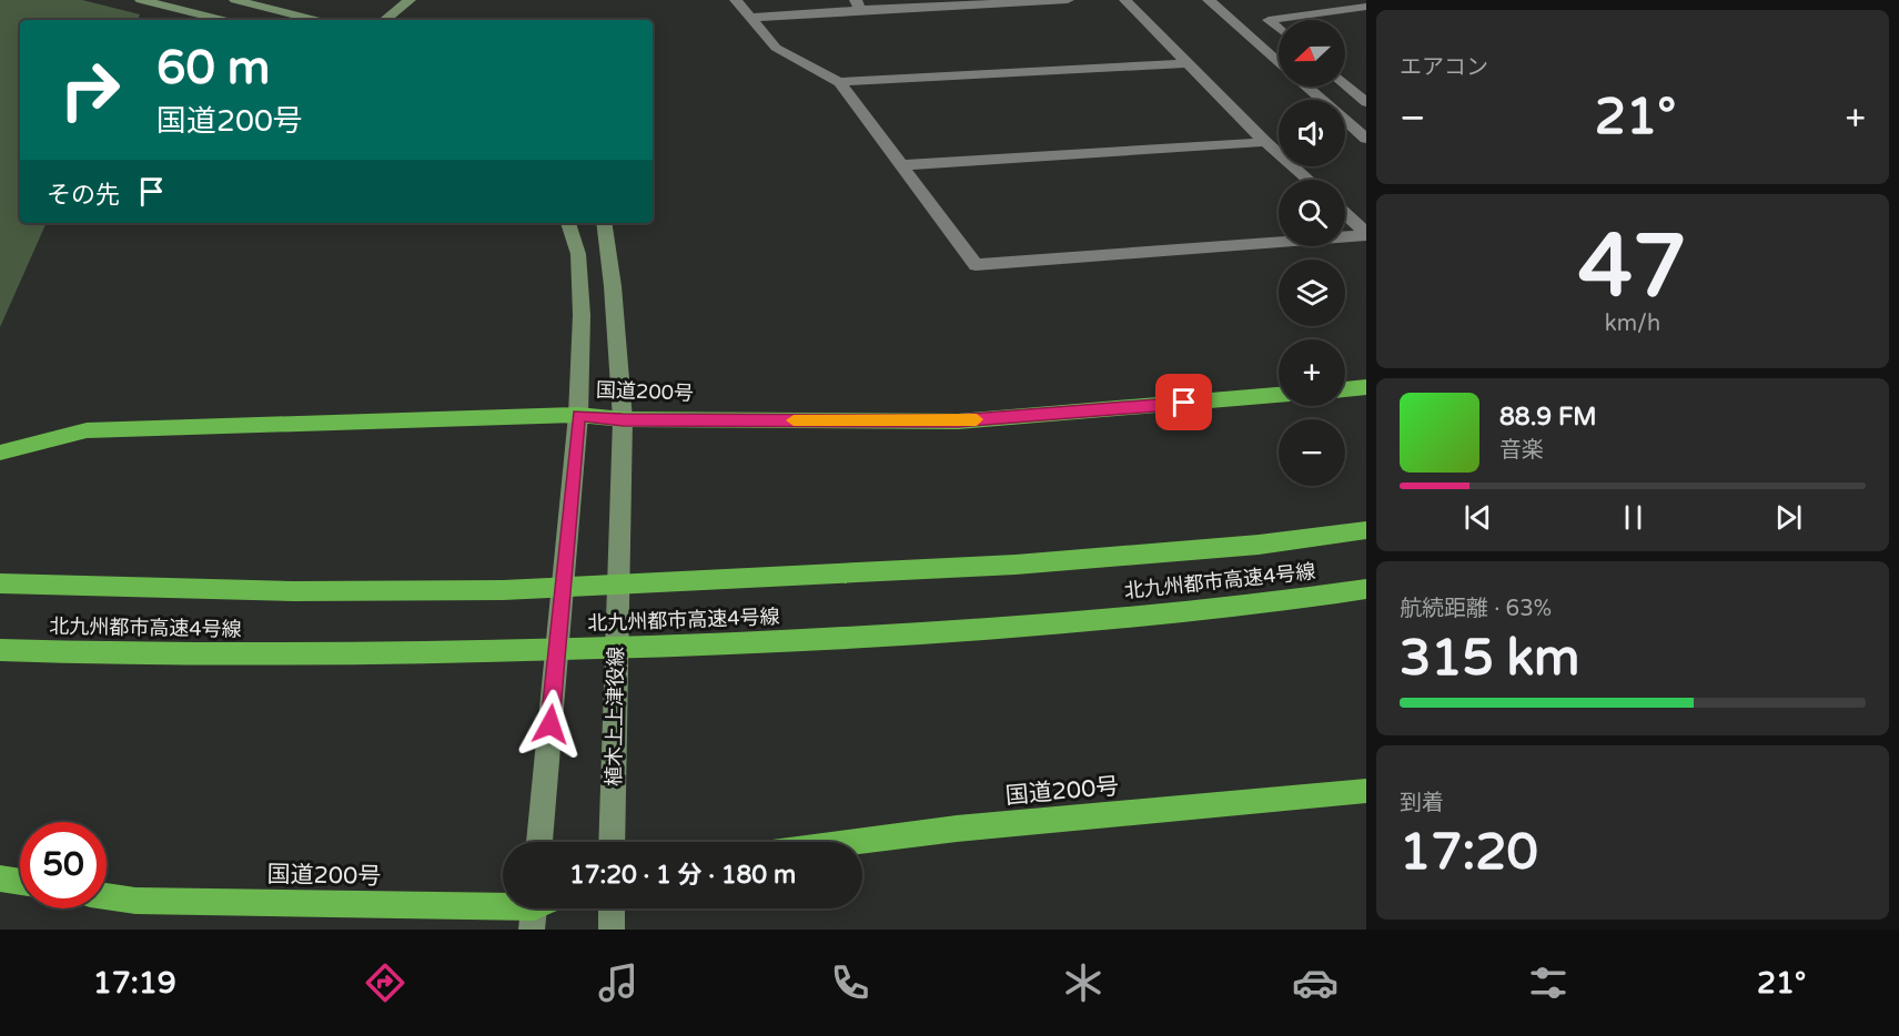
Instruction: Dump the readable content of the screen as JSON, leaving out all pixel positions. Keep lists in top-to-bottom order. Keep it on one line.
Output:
{"streets":{"highway":["国道200号","北九州都市高速4号線"],"street":["植木上上津役線"]},"crossings":[["国道200号","植木上上津役線"]],"north":"left","page":{"tile":["エアコン",["47","km/h"],["航続距離 · 63%","315 km"],["到着","17:20"]],"map_buttons":["+","−"],"turn":["60 m","国道200号"],"heat":["−","21°","+"],"then":"その先","song":["88.9 FM","音楽"],"limit":"50","trip":"17:20 · 1 分 · 180 m","tabs":["17:19","21°"]}}
